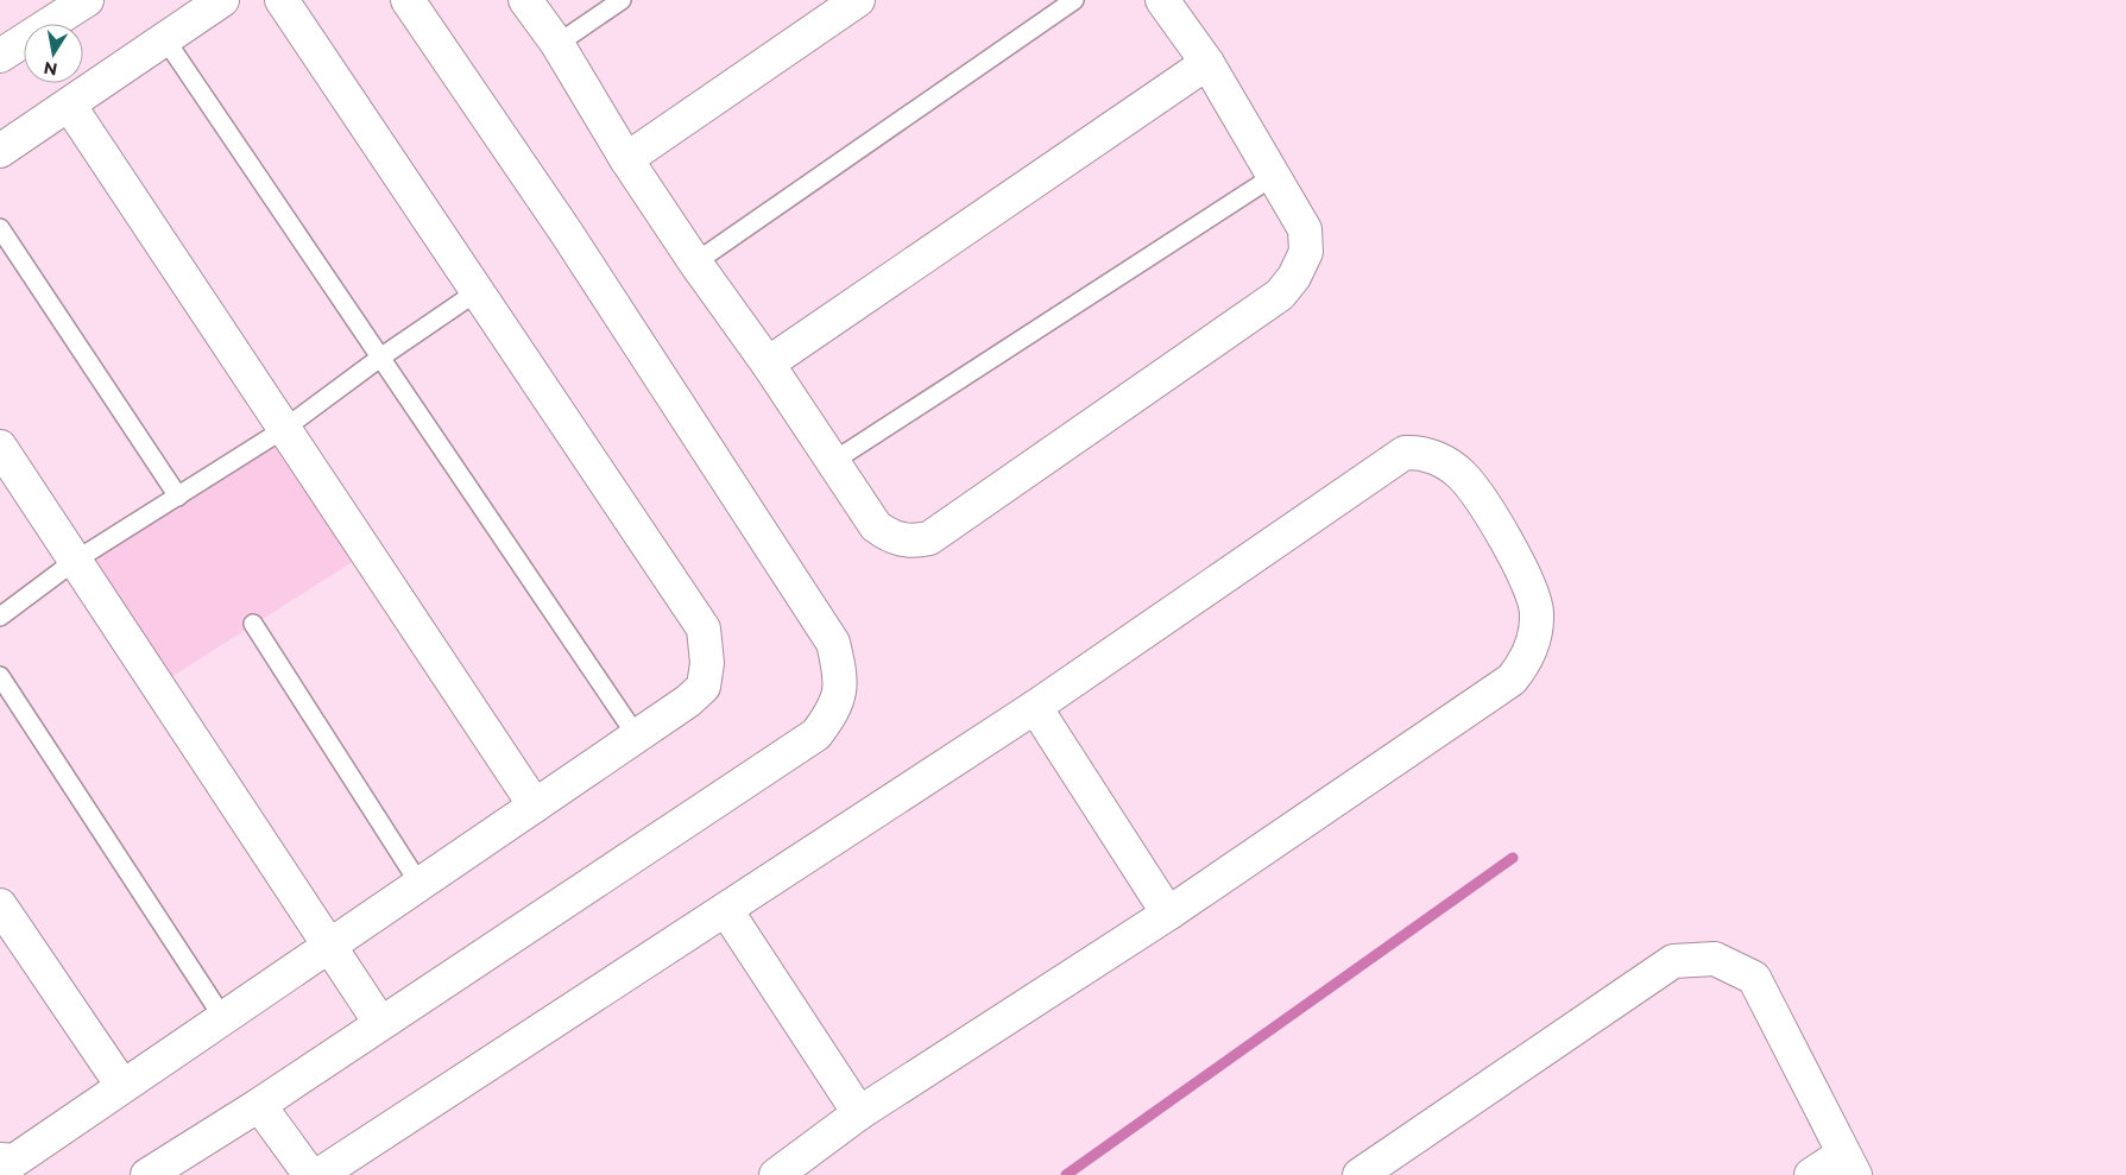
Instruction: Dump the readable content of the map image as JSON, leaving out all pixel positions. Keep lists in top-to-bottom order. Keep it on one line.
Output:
{"north":"bottom"}
